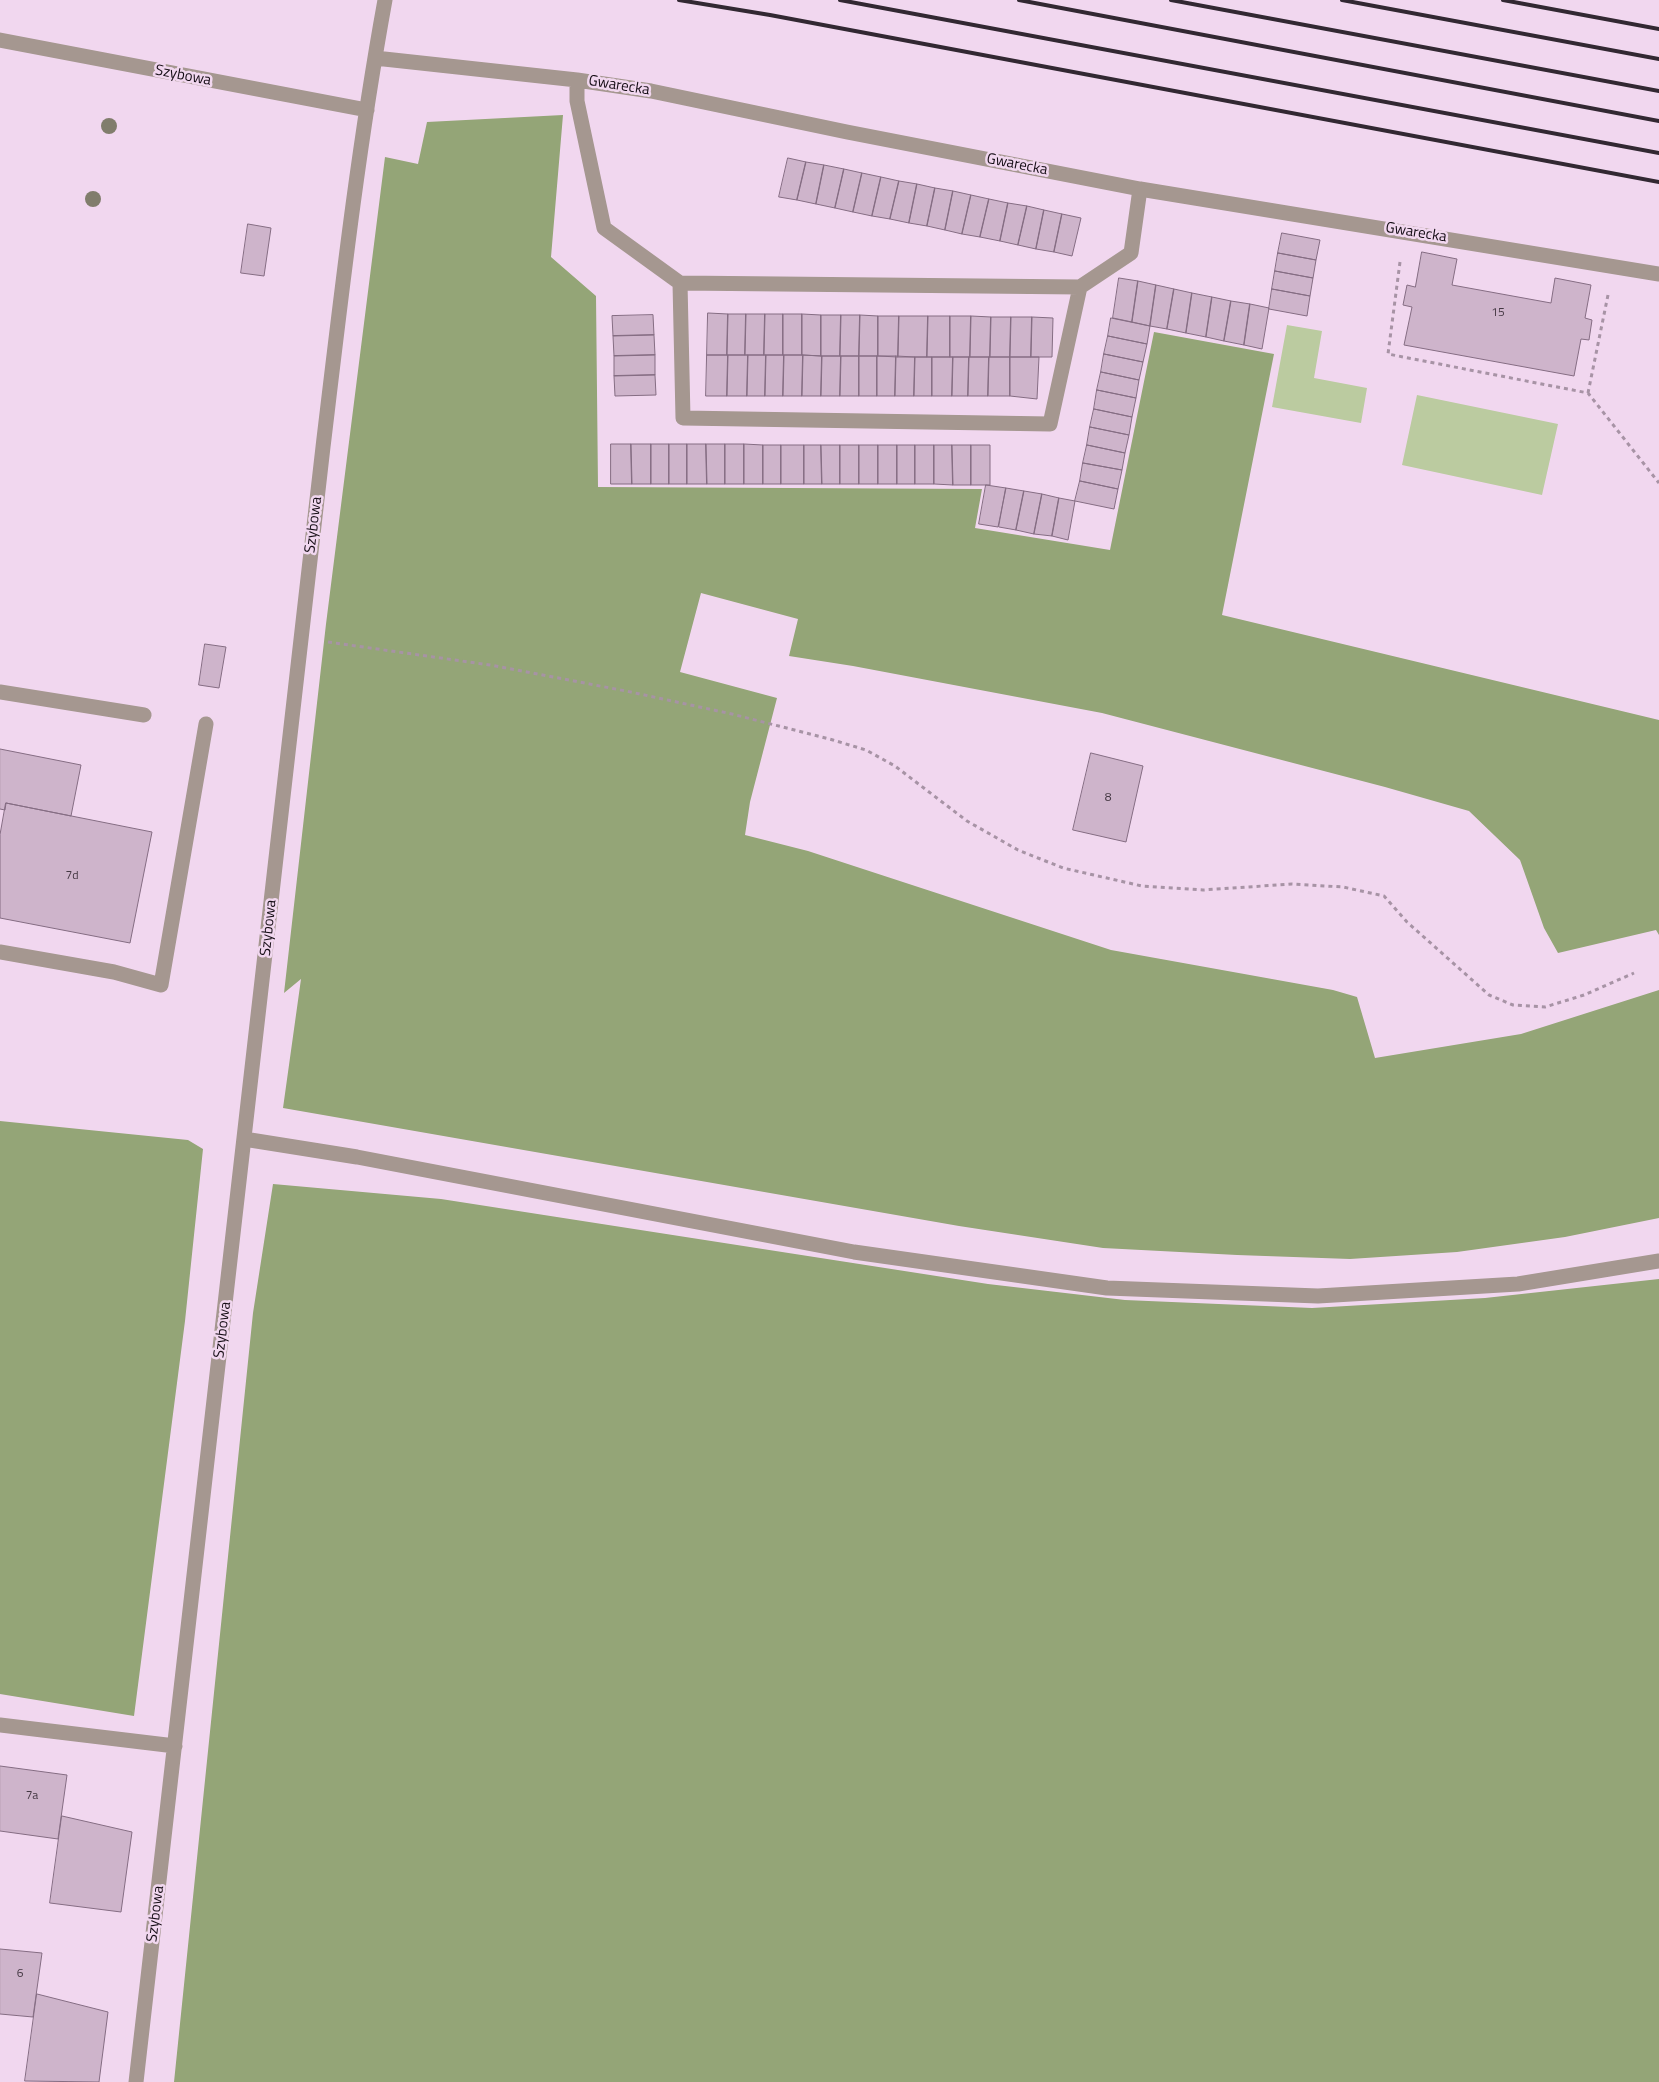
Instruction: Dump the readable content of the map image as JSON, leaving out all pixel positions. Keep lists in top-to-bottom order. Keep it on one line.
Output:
{"streets":{"street":["Szybowa","Gwarecka"]},"crossings":[["Szybowa","Gwarecka"]],"house_numbers":["15","8","7d","7a","6"]}
